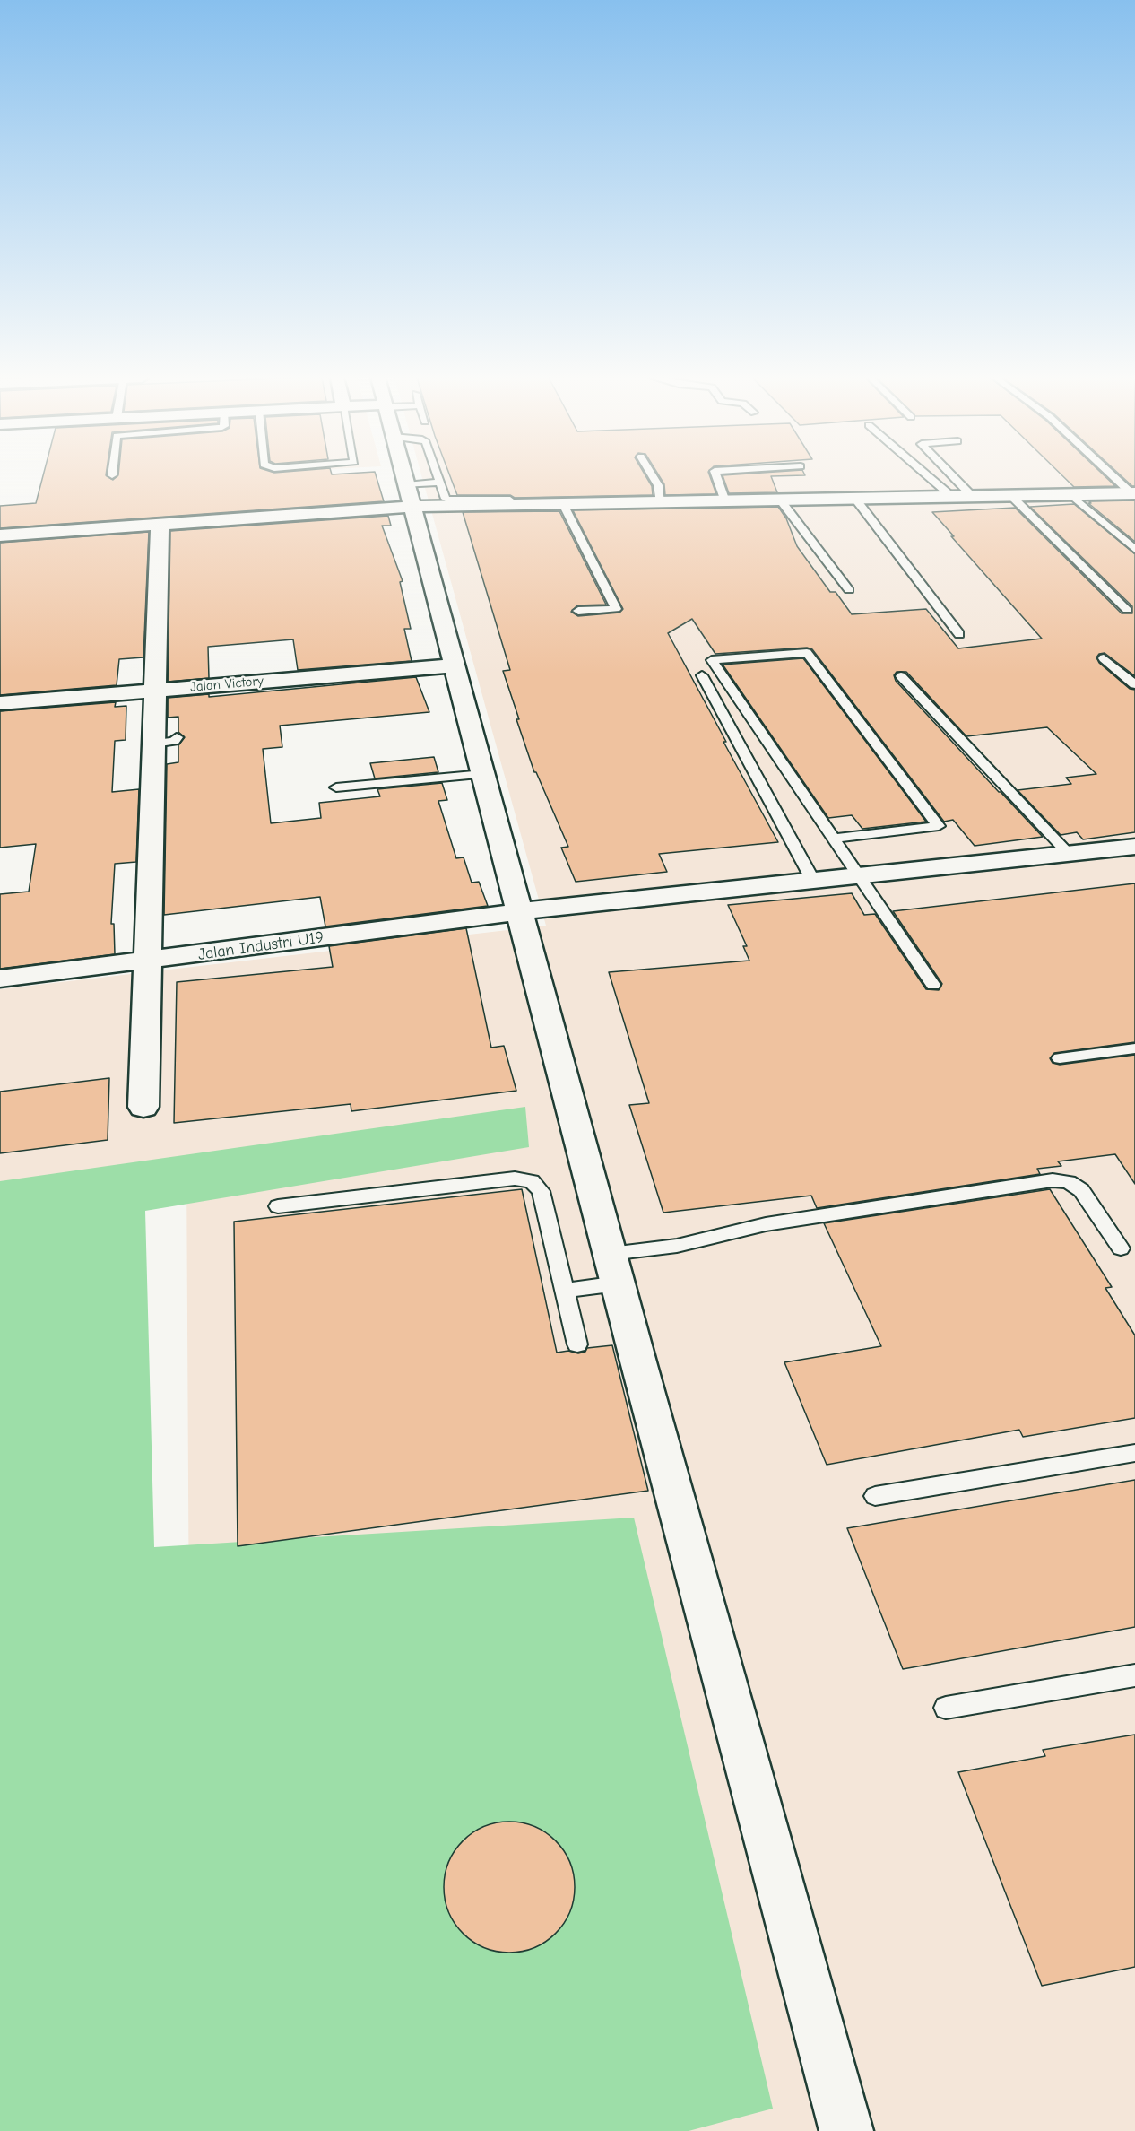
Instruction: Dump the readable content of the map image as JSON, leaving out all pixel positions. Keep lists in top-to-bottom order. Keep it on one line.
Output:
{"streets":{"street":["Jalan Victory","Jalan Industri U19"]}}
